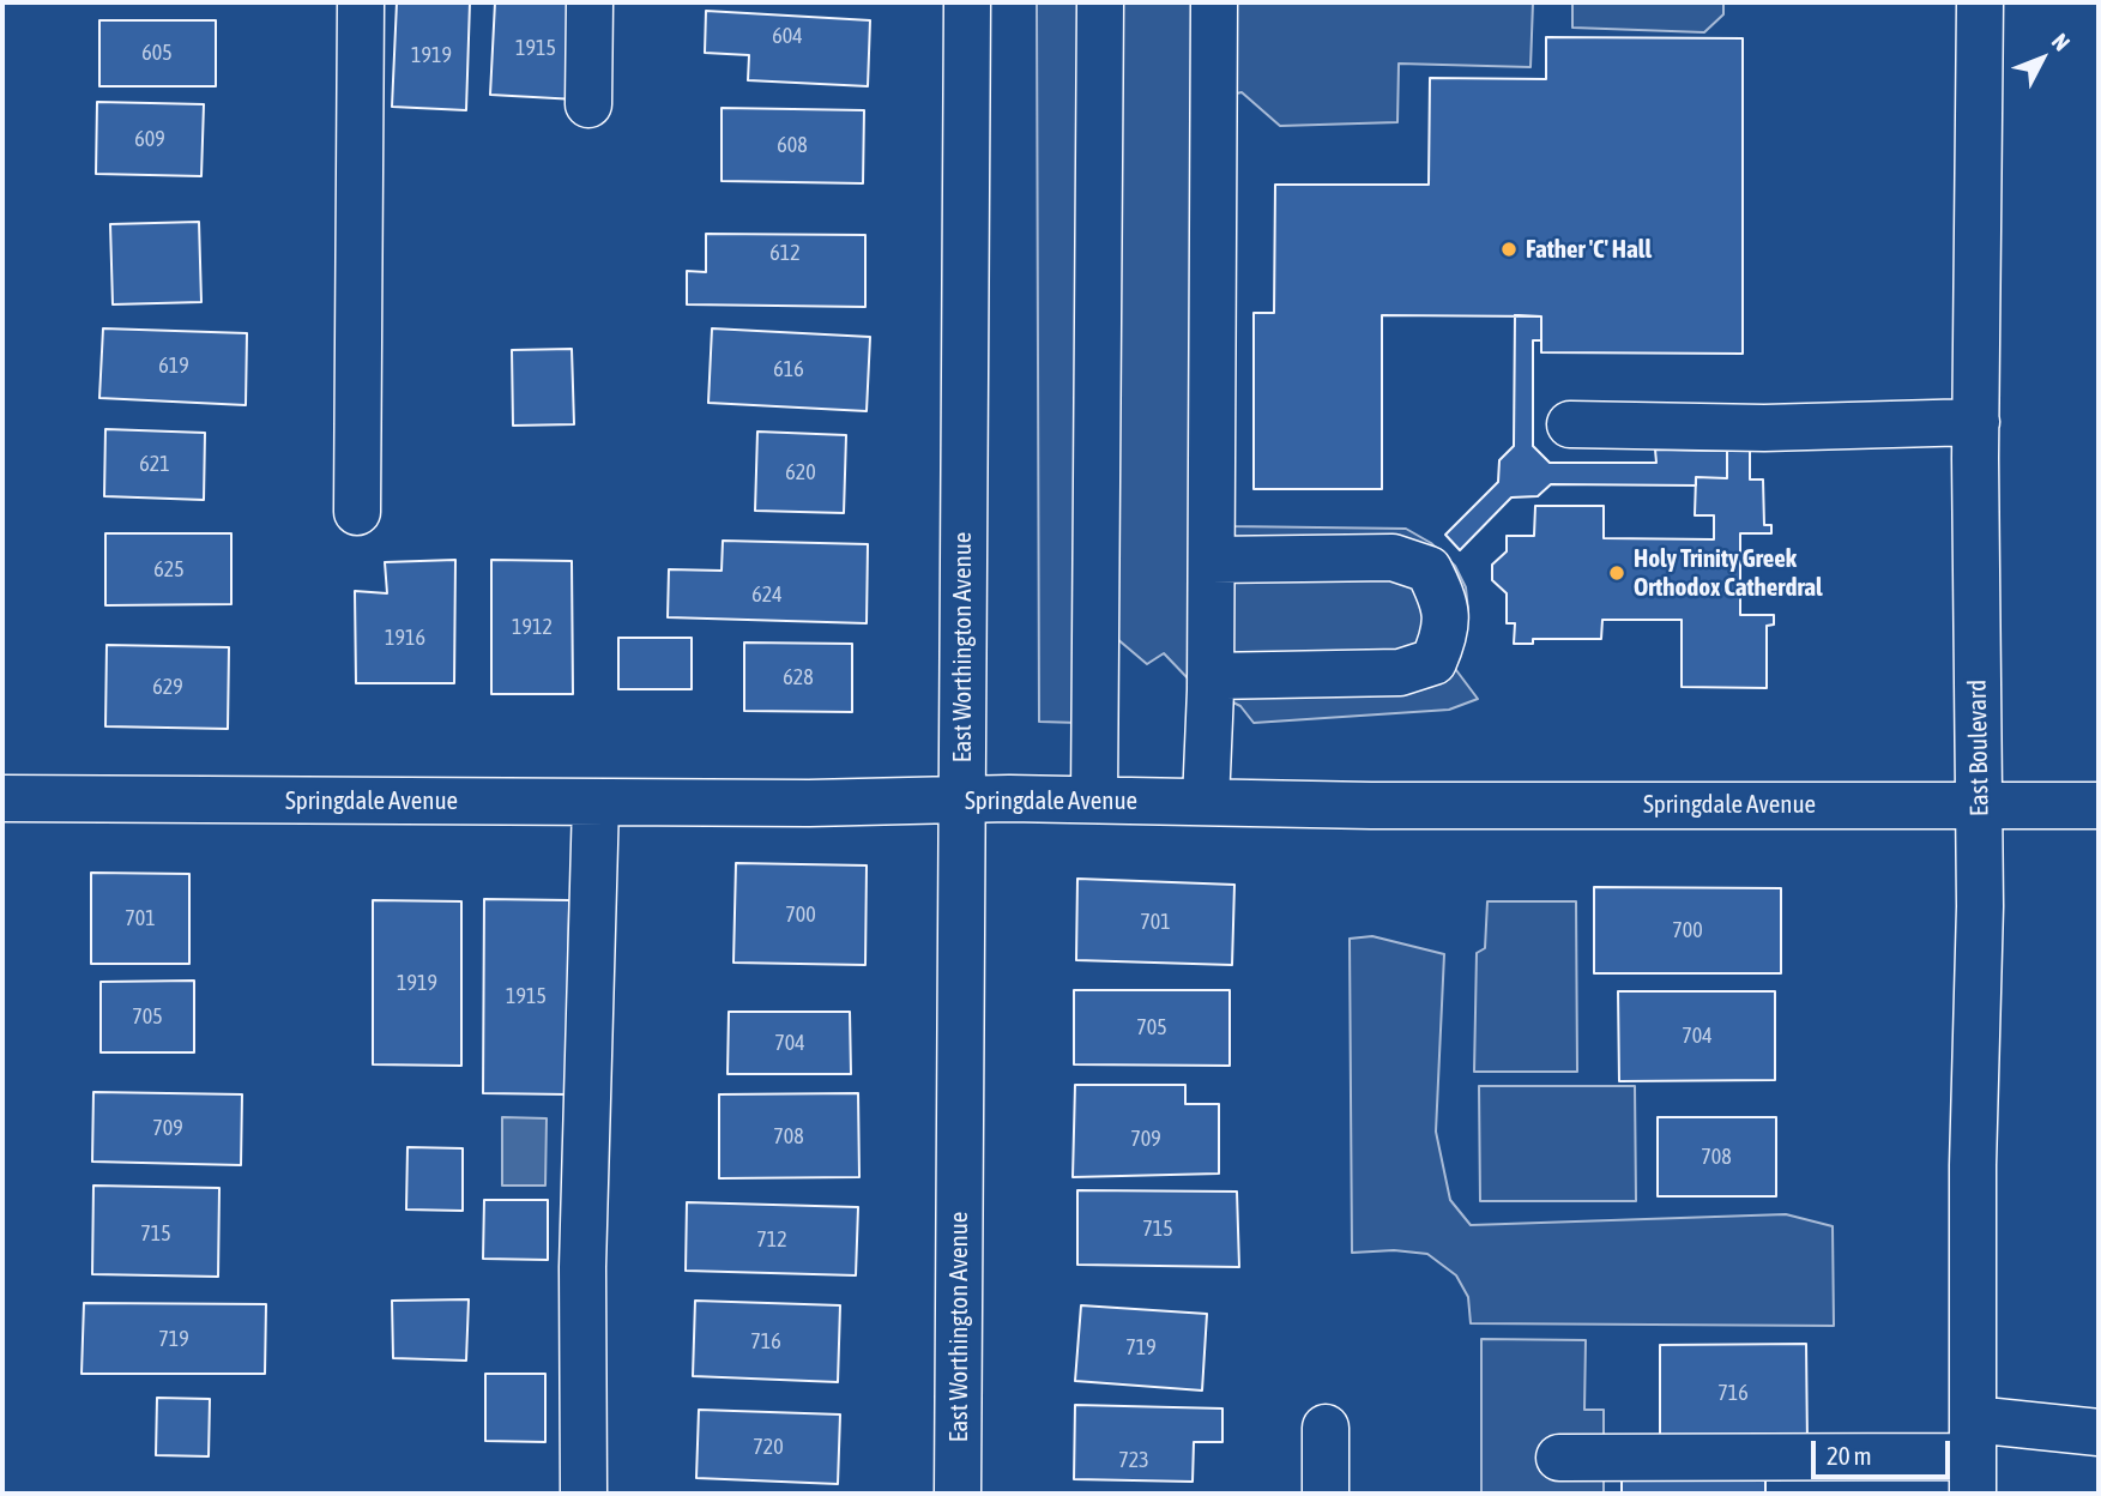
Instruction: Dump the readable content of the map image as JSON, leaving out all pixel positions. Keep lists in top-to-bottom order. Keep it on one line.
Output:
{"streets":{"street":["East Worthington Avenue","East Boulevard","Springdale Avenue"]},"crossings":[["East Worthington Avenue","Springdale Avenue"],["East Boulevard","Springdale Avenue"]],"places":["Father 'C' Hall","Holy Trinity Greek Orthodox Catherdral"],"house_numbers":["604","1915","605","1919","609","608","612","619","616","621","620","625","624","1912","1916","628","629","700","701","701","700","1919","1915","705","705","704","704","709","708","709","708","715","715","712","719","716","719","716","720","723"],"scale_bar":"20 m","north":"top right"}
